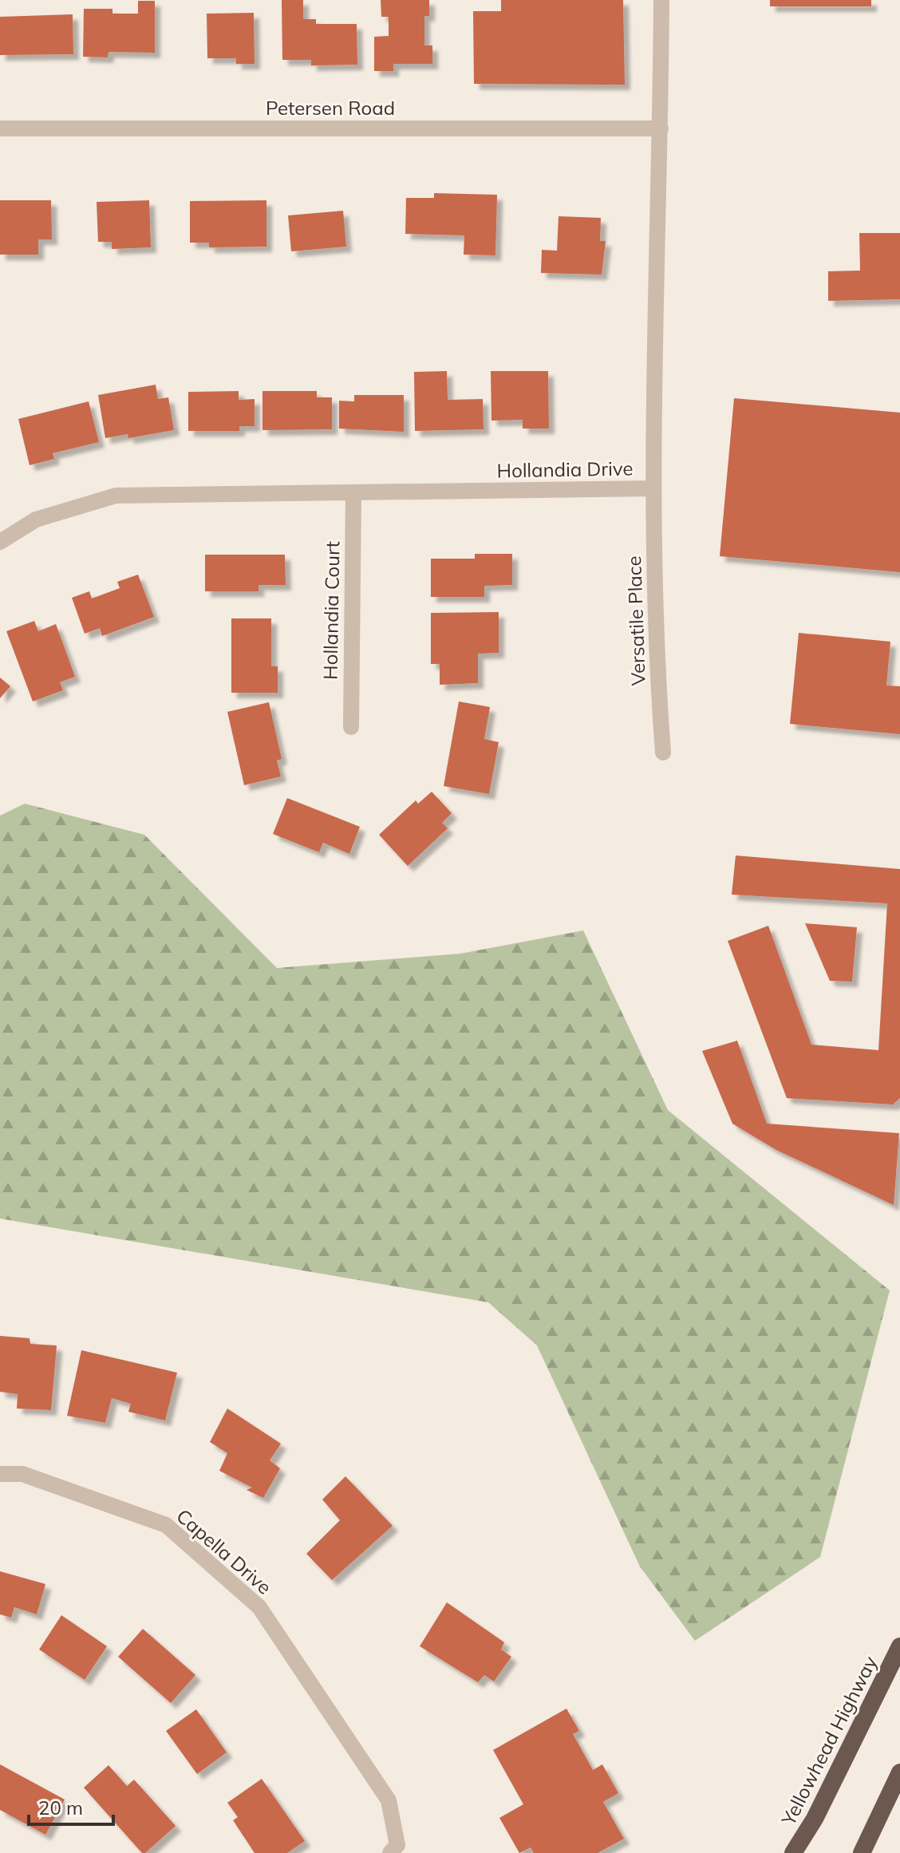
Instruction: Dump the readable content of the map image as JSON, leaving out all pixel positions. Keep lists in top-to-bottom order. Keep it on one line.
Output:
{"streets":{"highway":["Yellowhead Highway"],"street":["Petersen Road","Hollandia Drive","Hollandia Court","Versatile Place","Capella Drive"]},"crossings":[["Petersen Road","Hollandia Drive"],["Hollandia Drive","Hollandia Court"],["Hollandia Drive","Versatile Place"]],"scale_bar":"20 m"}
